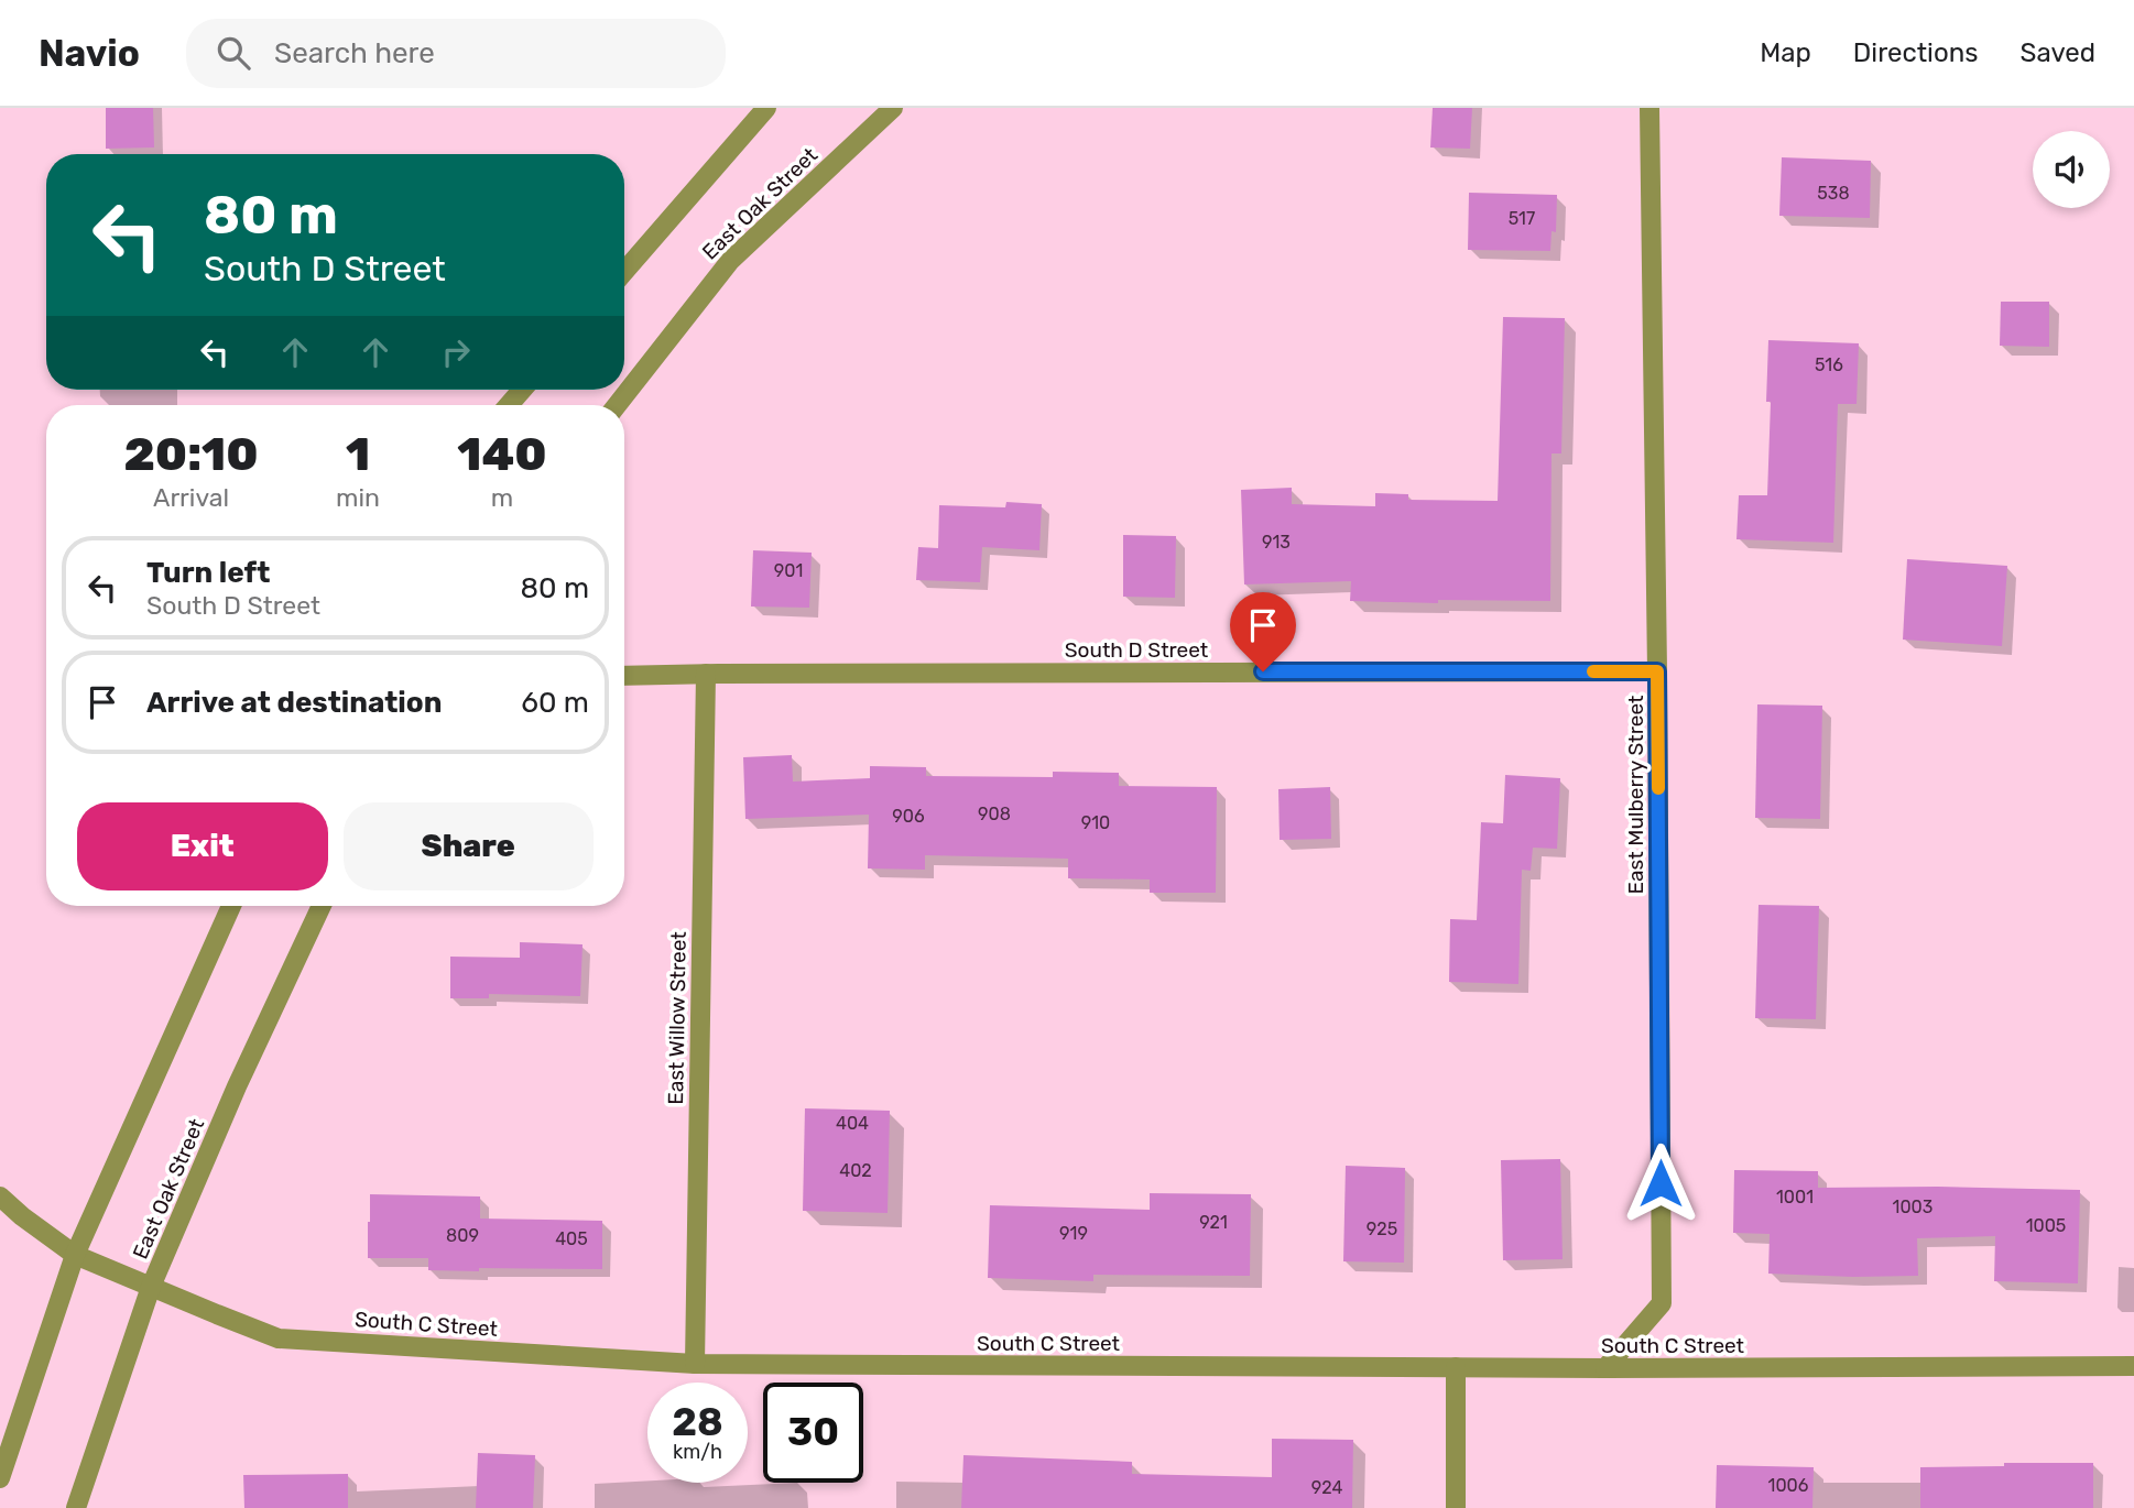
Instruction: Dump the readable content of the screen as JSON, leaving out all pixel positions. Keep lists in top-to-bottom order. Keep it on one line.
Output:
{"streets":{"street":["East Oak Street","South D Street","East Mulberry Street","East Willow Street","South C Street"]},"crossings":[["East Oak Street","South C Street"],["South D Street","East Mulberry Street"],["South D Street","East Willow Street"],["East Mulberry Street","South C Street"],["East Willow Street","South C Street"]],"house_numbers":["538","517","516","913","901","908","906","910","404","402","1001","1003","921","1005","925","919","809","405","1006","924"],"page":{"header":"Navio","search":"Search here","nav":["Map","Directions","Saved"],"turn":["80 m","South D Street"],"eta":["20:10","Arrival","1","min","140","m"],"list":[{"name":"Turn left","note":"South D Street","value":"80 m"},{"name":"Arrive at destination","value":"60 m"}],"buttons":["Exit","Share"],"speed":"28 km/h","limit":"30"}}
